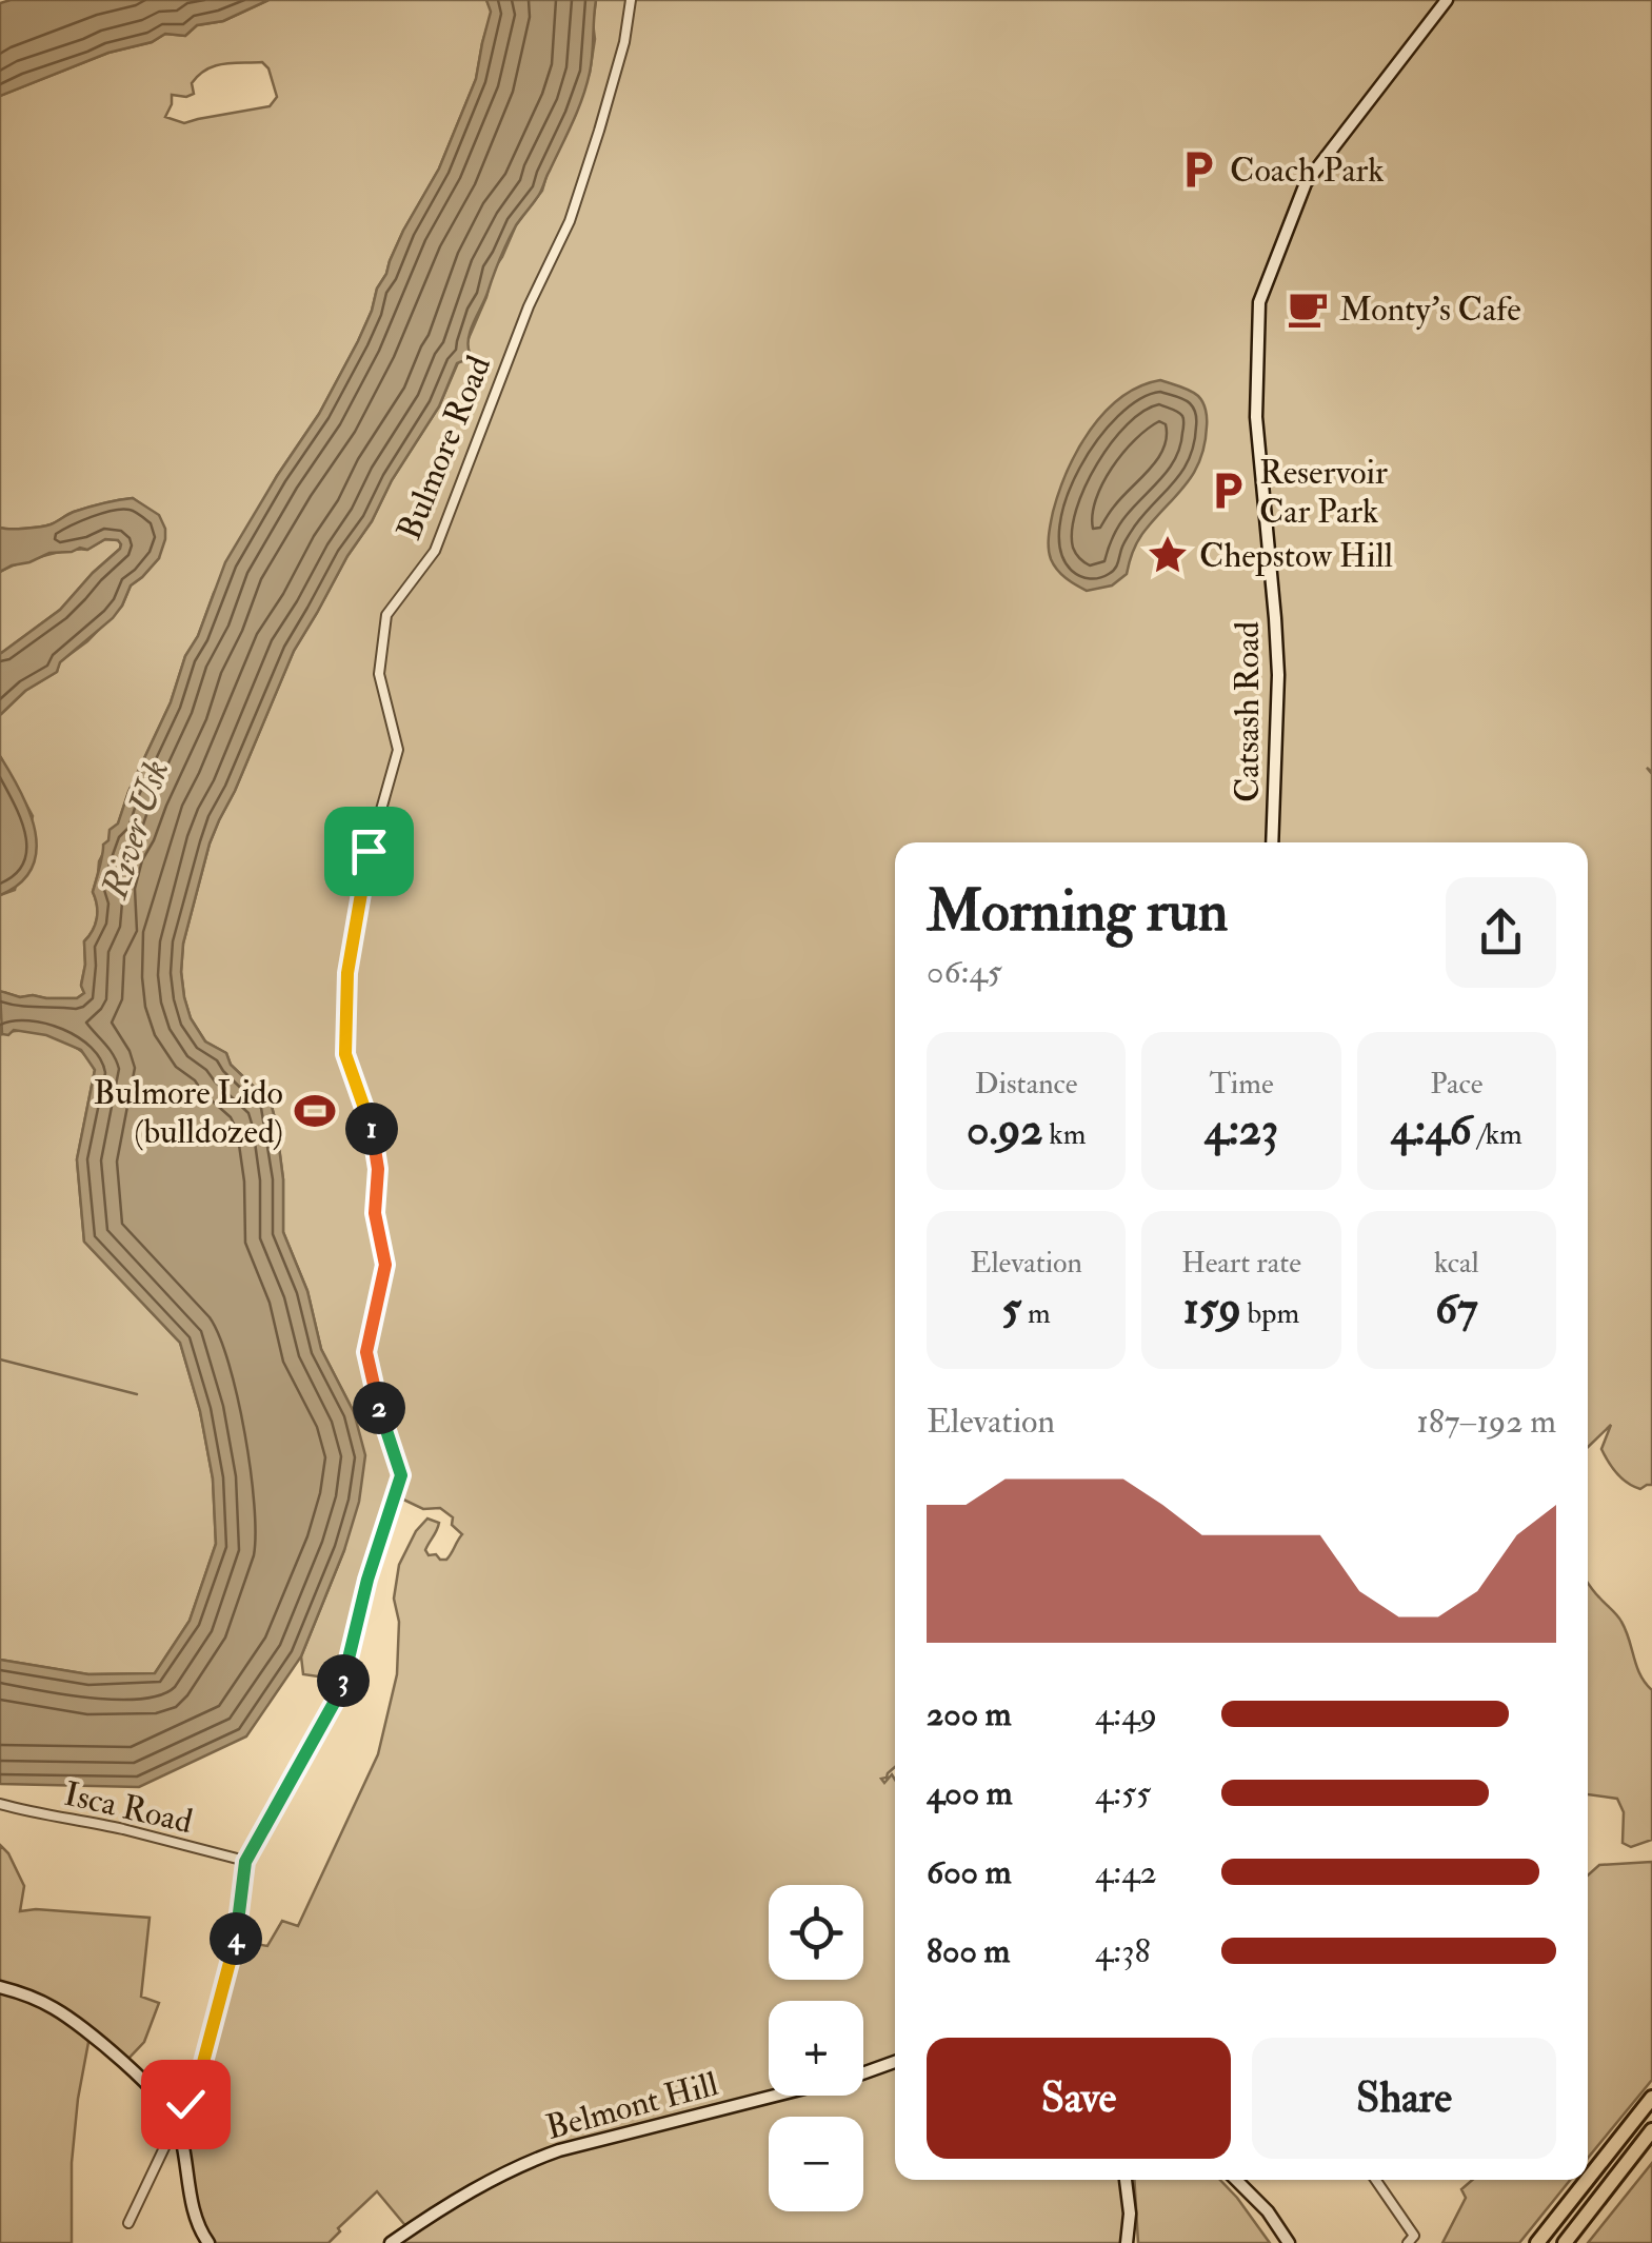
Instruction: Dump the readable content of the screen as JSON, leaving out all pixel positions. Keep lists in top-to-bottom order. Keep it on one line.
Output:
{"streets":{"main road":["Catsash Road","Belmont Hill"],"street":["Bulmore Road","Isca Road"]},"crossings":[["Bulmore Road","Isca Road"]],"water":["River Usk"],"places":{"parking":["Coach Park","Reservoir Car Park"],"cafe":["Monty's Cafe"],"place":["Chepstow Hill"],"sports":["Bulmore Lido (bulldozed)"]},"page":{"heading":["Morning run","06:45"],"stats":[["Distance","0.92 km"],["Time","4:23"],["Pace","4:46 /km"],["Elevation","5 m"],["Heart rate","159 bpm"],["kcal","67"]],"pins":["1","2","3","4"],"chart":["Elevation","187–192 m"],"list":[{"name":"200 m","note":"4:49"},{"name":"400 m","note":"4:55"},{"name":"600 m","note":"4:42"},{"name":"800 m","note":"4:38"}],"map_buttons":["+","−"],"buttons":["Save","Share"]}}
